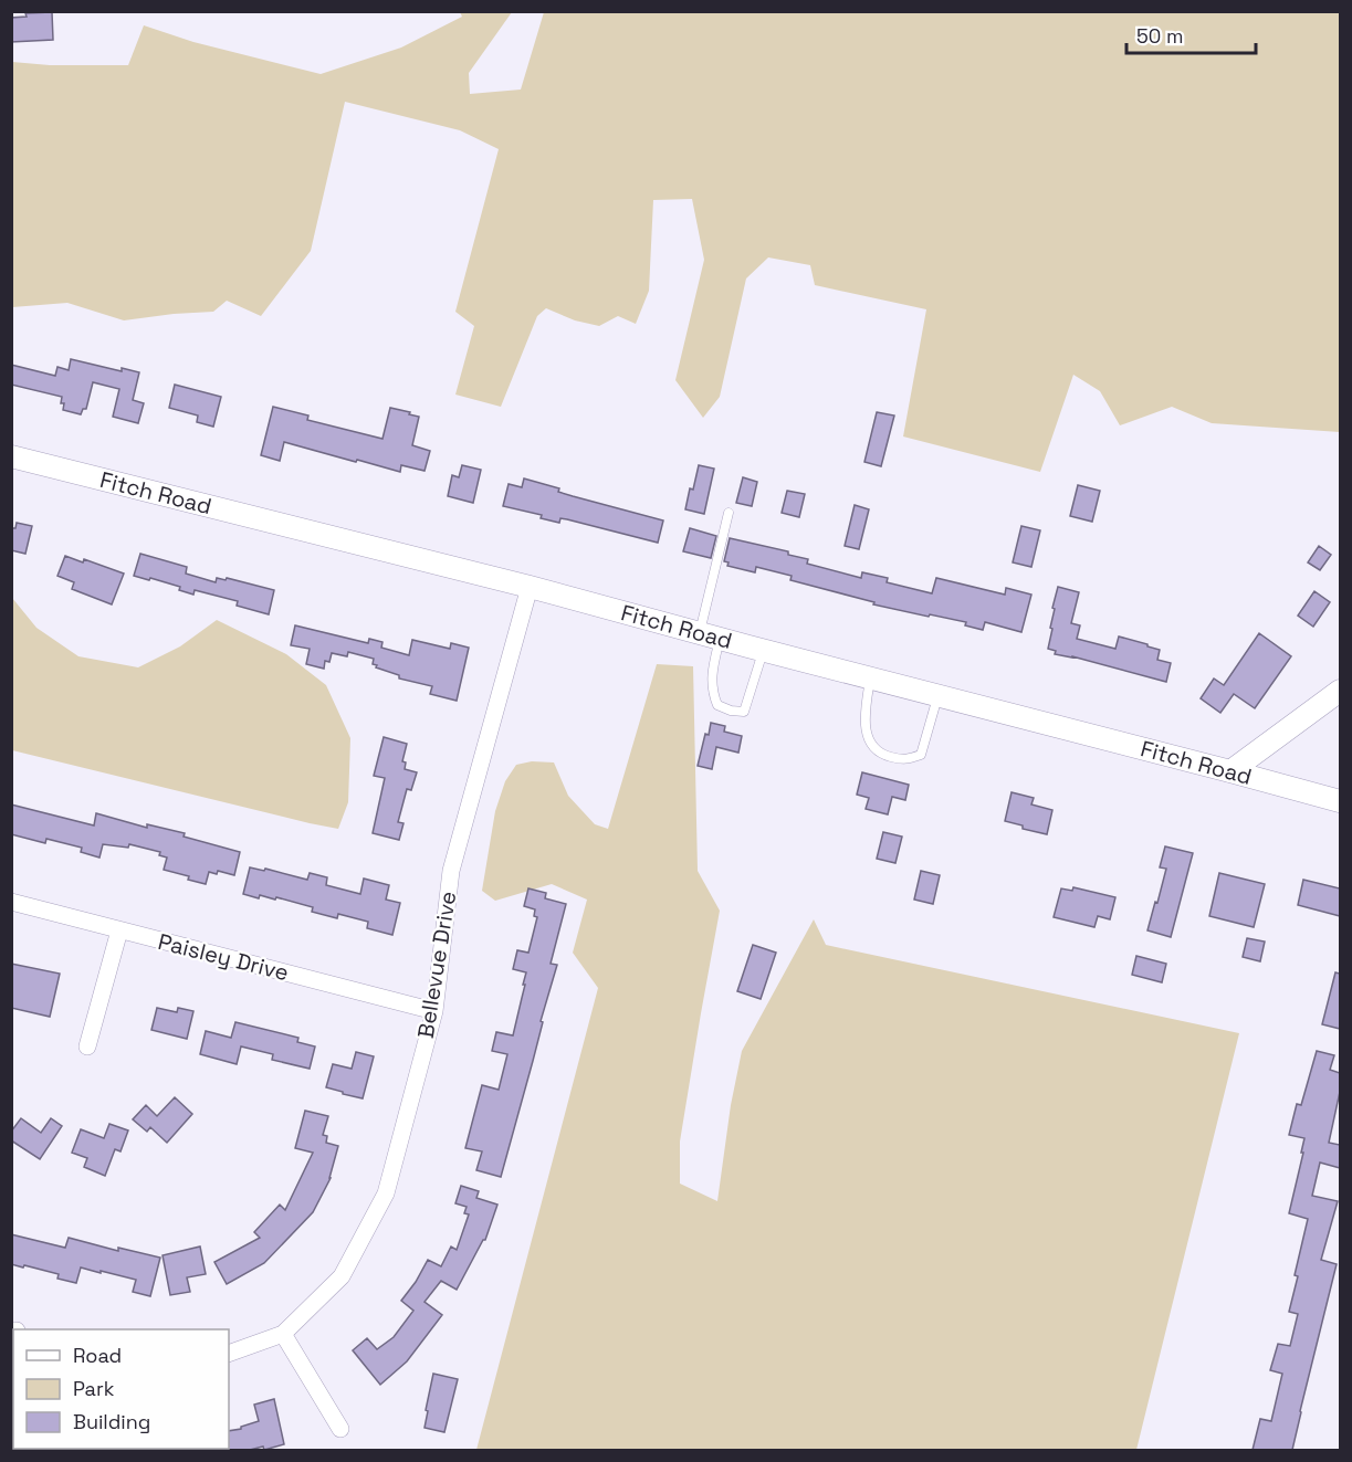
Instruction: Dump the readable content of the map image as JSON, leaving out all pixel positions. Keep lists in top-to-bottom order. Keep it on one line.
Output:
{"streets":{"street":["Fitch Road","Paisley Drive","Bellevue Drive"]},"crossings":[["Fitch Road","Bellevue Drive"],["Paisley Drive","Bellevue Drive"]],"legend":["Road","Park","Building"],"scale_bar":"50 m"}
